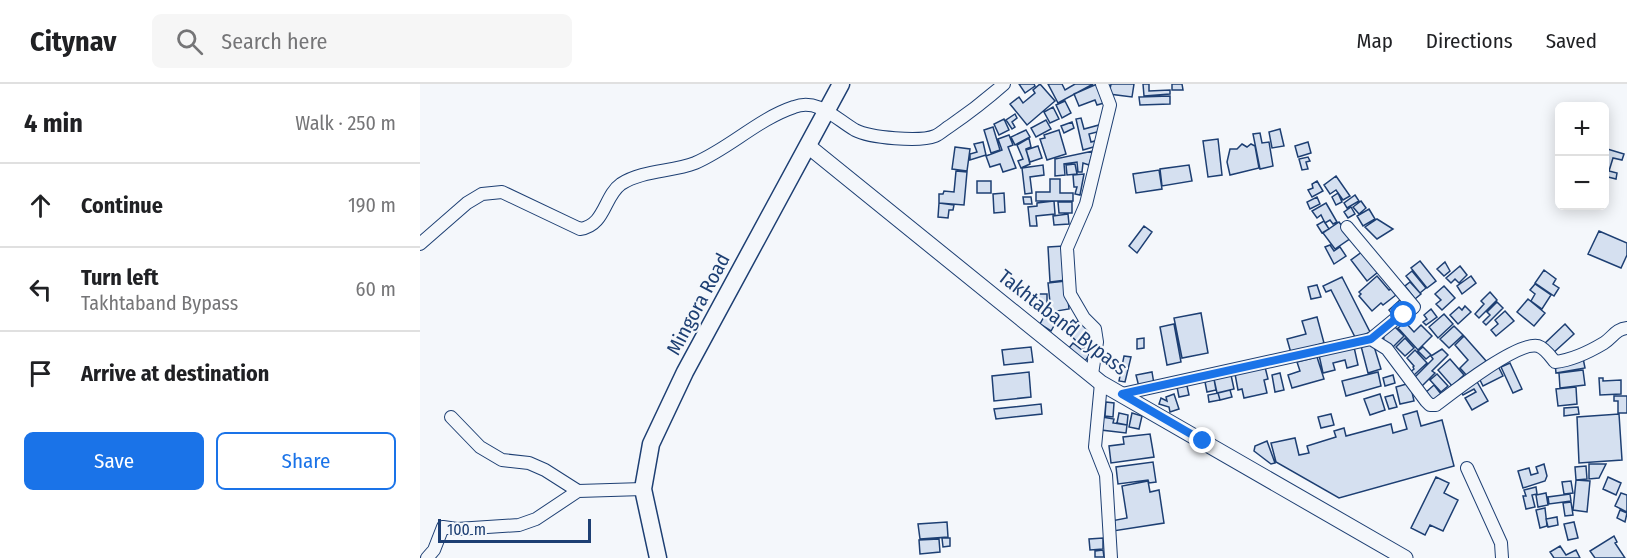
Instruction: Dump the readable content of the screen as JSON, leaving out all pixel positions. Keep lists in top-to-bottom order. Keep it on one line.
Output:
{"streets":{"highway":["Mingora Road"],"main road":["Takhtaband Bypass"]},"crossings":[["Mingora Road","Takhtaband Bypass"]],"scale_bar":"100 m","page":{"header":"Citynav","search":"Search here","nav":["Map","Directions","Saved"],"heading":["4 min","Walk · 250 m"],"map_buttons":["+","−"],"list":[["Continue","190 m"],["Turn left","Takhtaband Bypass","60 m"],"Arrive at destination"],"buttons":["Save","Share"],"scale":"100 m"}}
